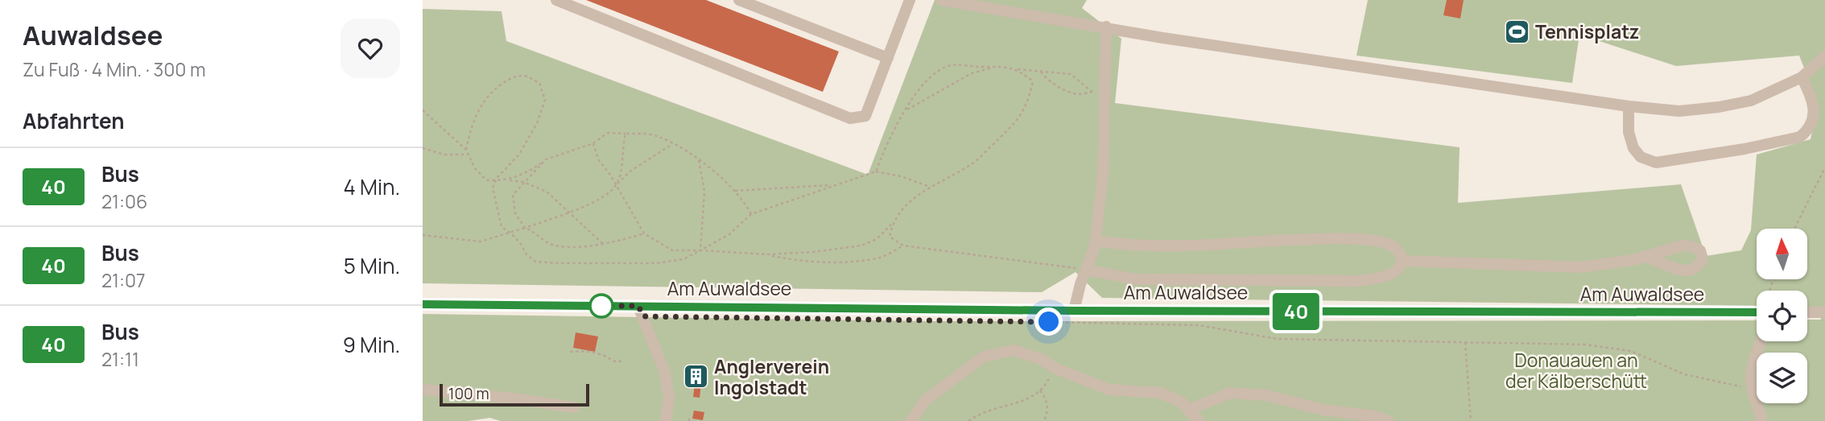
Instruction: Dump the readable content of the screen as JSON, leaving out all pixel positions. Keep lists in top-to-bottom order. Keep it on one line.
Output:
{"streets":{"street":["Am Auwaldsee"]},"parks":["Donauauen an der Kälberschütt"],"places":{"sports":["Tennisplatz"],"building":["Anglerverein Ingolstadt"]},"lines":["bus line 40"],"scale_bar":"100 m","north":"top","page":{"heading":[["Auwaldsee","Zu Fuß · 4 Min. · 300 m"],"Abfahrten"],"on_map":"40","list":[{"mark":"40","name":"Bus","note":"21:06","value":"4 Min."},{"mark":"40","name":"Bus","note":"21:07","value":"5 Min."},{"mark":"40","name":"Bus","note":"21:11","value":"9 Min."}],"scale":"100 m"}}
